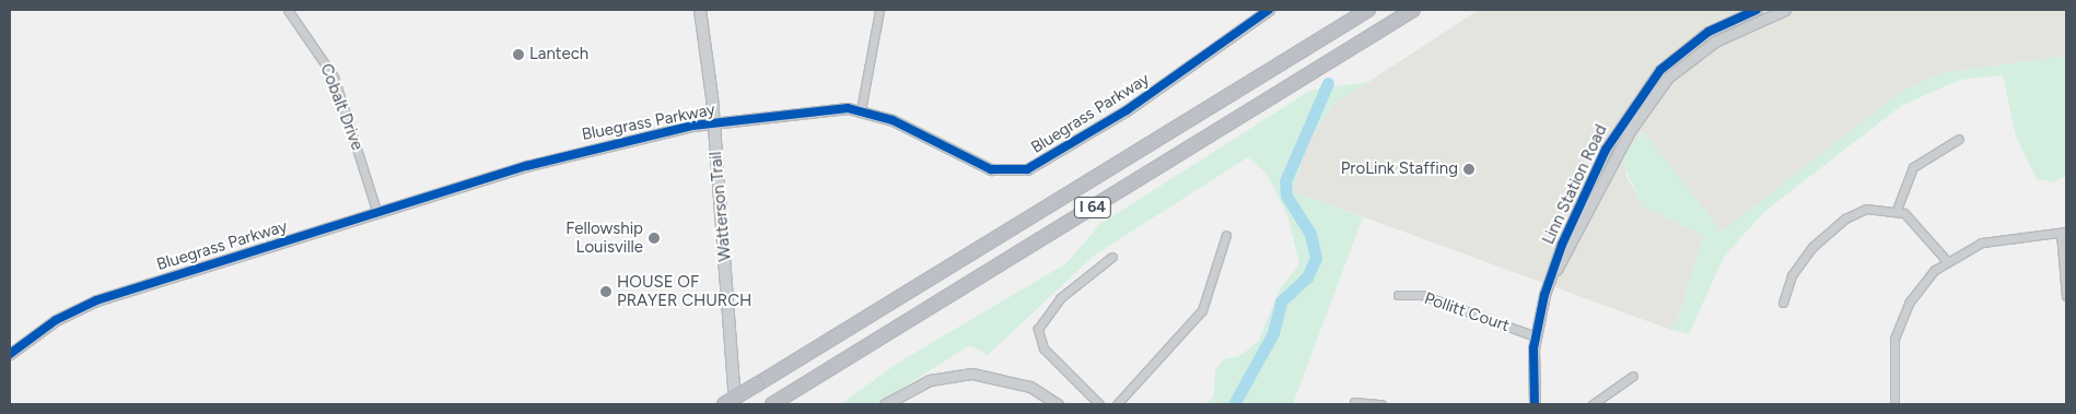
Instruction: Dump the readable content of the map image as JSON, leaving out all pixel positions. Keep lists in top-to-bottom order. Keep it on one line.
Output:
{"streets":{"highway":["I 64"],"main road":["Watterson Trail"],"street":["Cobalt Drive","Bluegrass Parkway","Linn Station Road","Pollitt Court"]},"crossings":[["Cobalt Drive","Bluegrass Parkway"],["Bluegrass Parkway","Watterson Trail"],["Linn Station Road","Pollitt Court"]],"places":["Lantech","ProLink Staffing","Fellowship Louisville","HOUSE OF PRAYER CHURCH"]}
